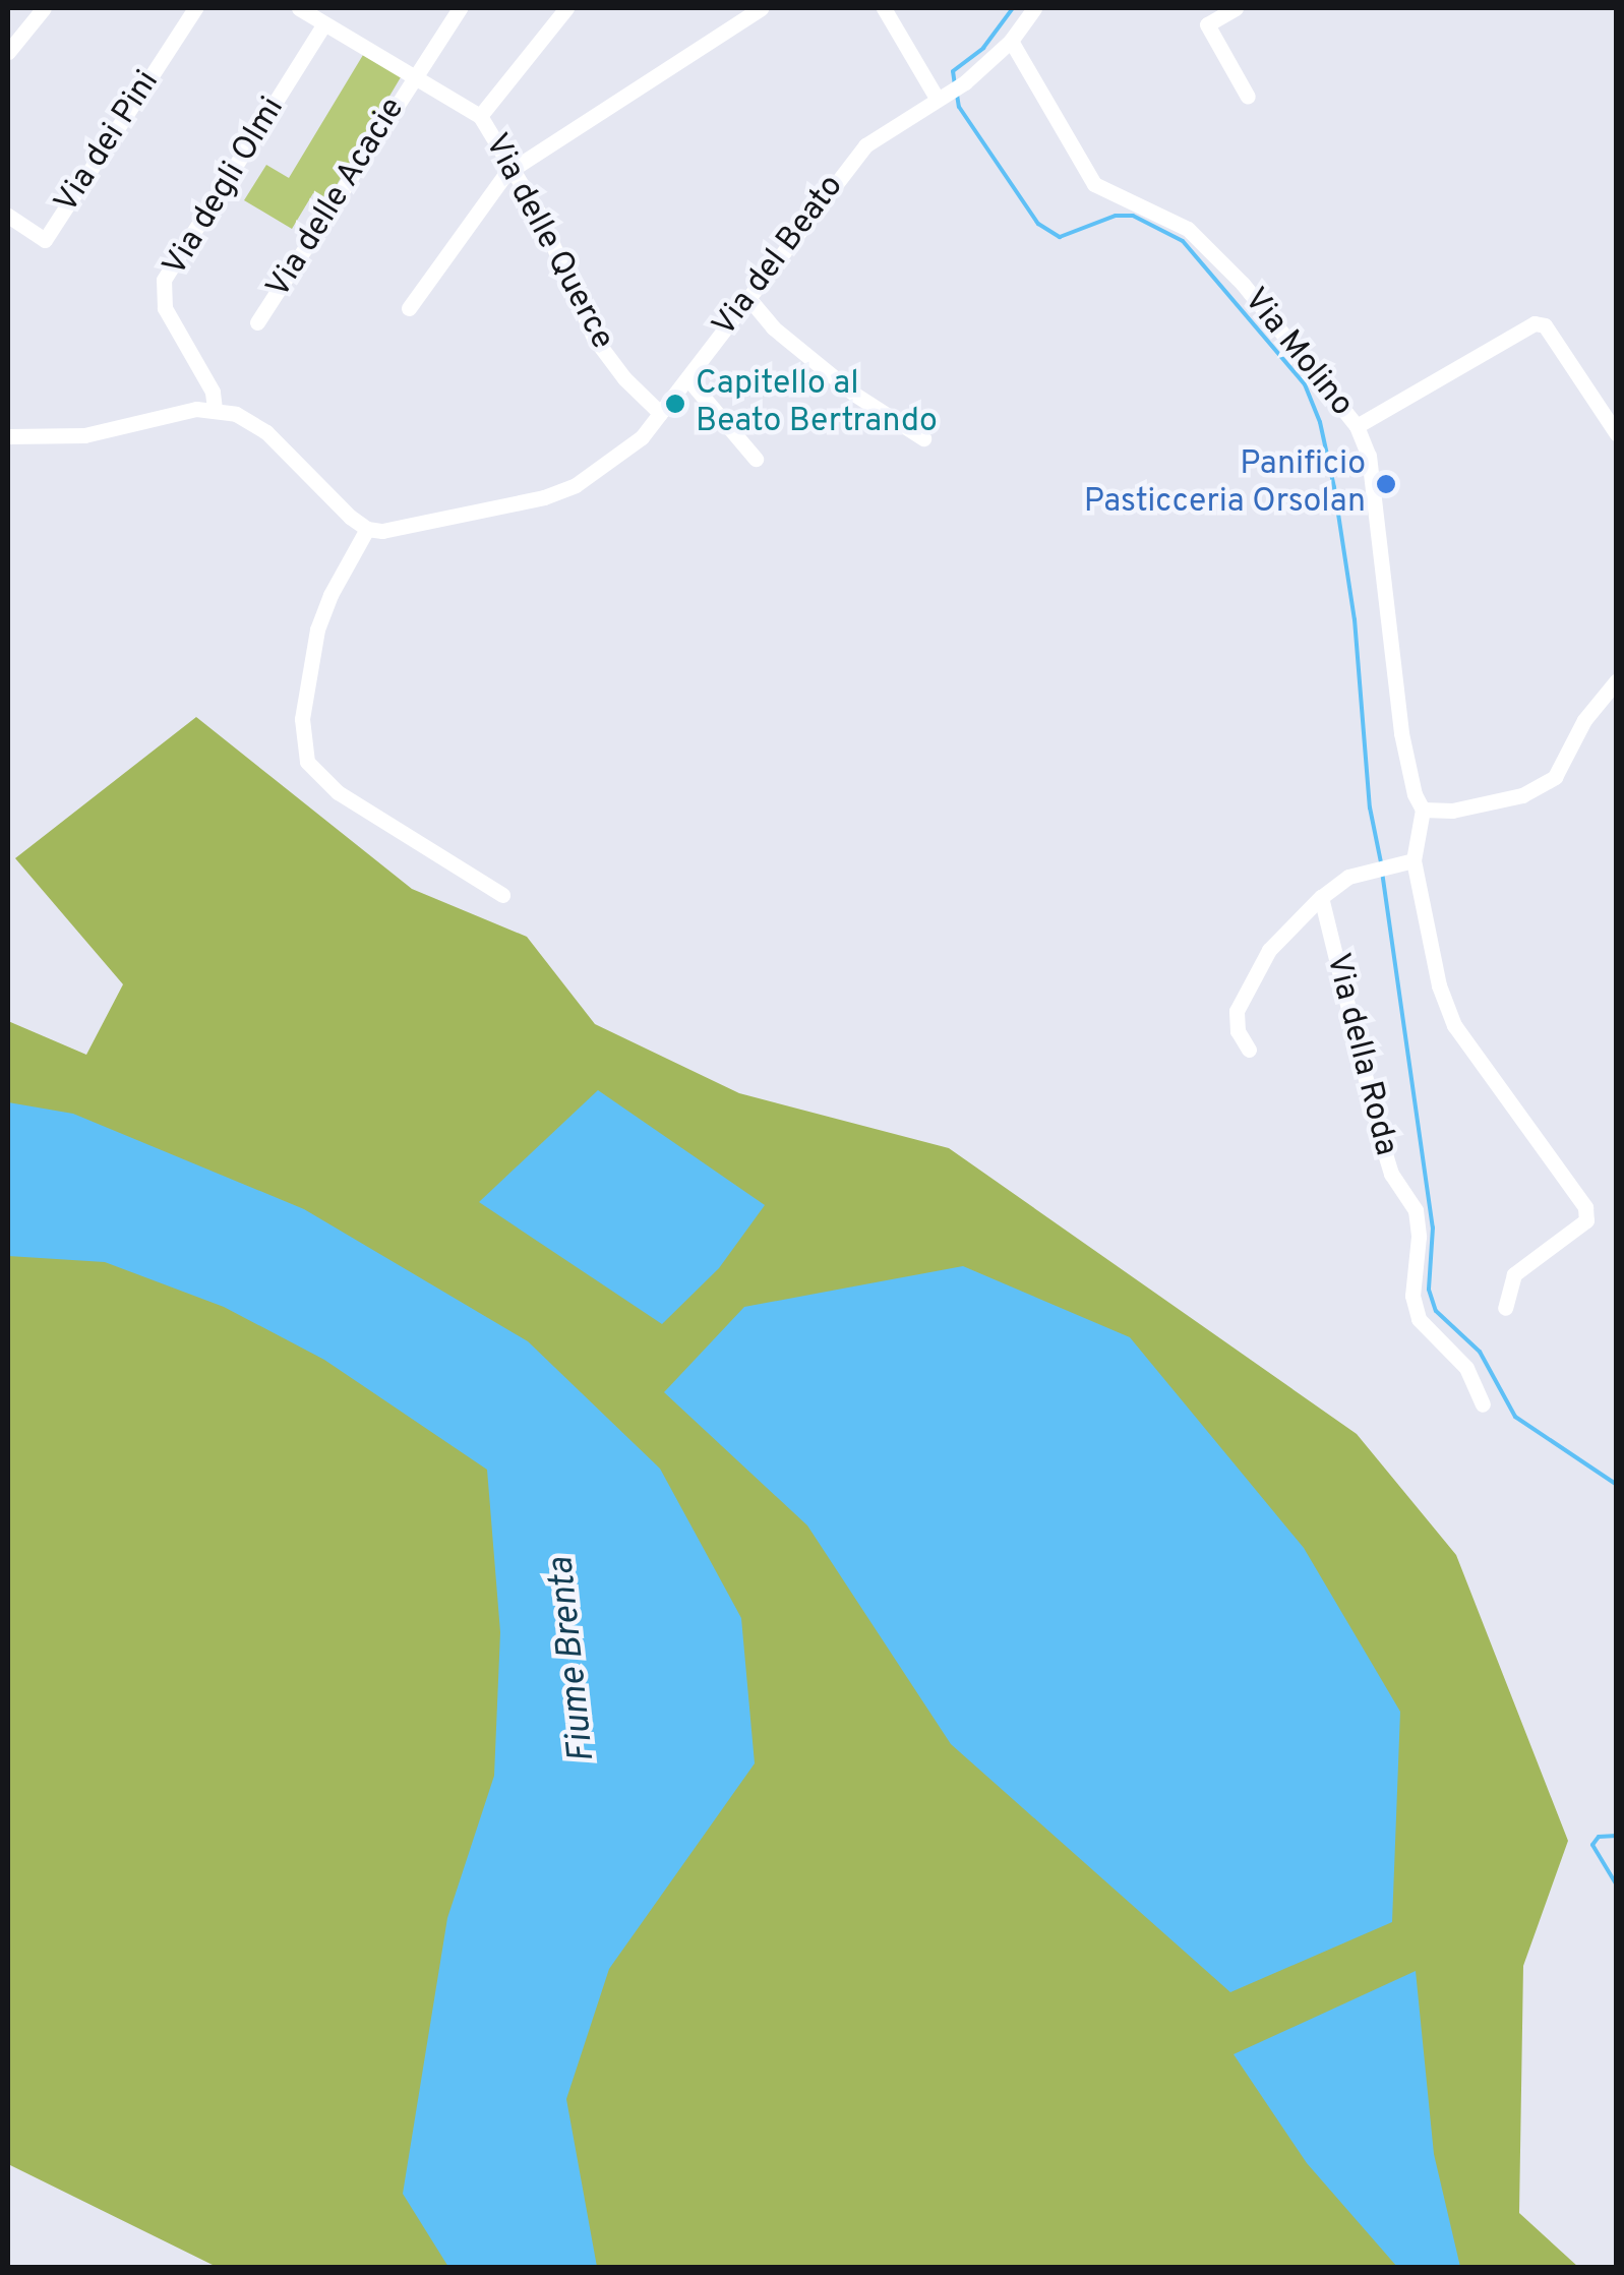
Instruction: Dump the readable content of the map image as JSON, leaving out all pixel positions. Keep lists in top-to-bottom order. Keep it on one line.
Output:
{"streets":{"street":["Via dei Pini","Via degli Olmi","Via delle Acacie","Via delle Querce","Via del Beato","Via Molino","Via della Roda"]},"crossings":[["Via delle Querce","Via del Beato"],["Via del Beato","Via Molino"]],"water":["Fiume Brenta"],"places":["Capitello al Beato Bertrando","Panificio Pasticceria Orsolan"]}
